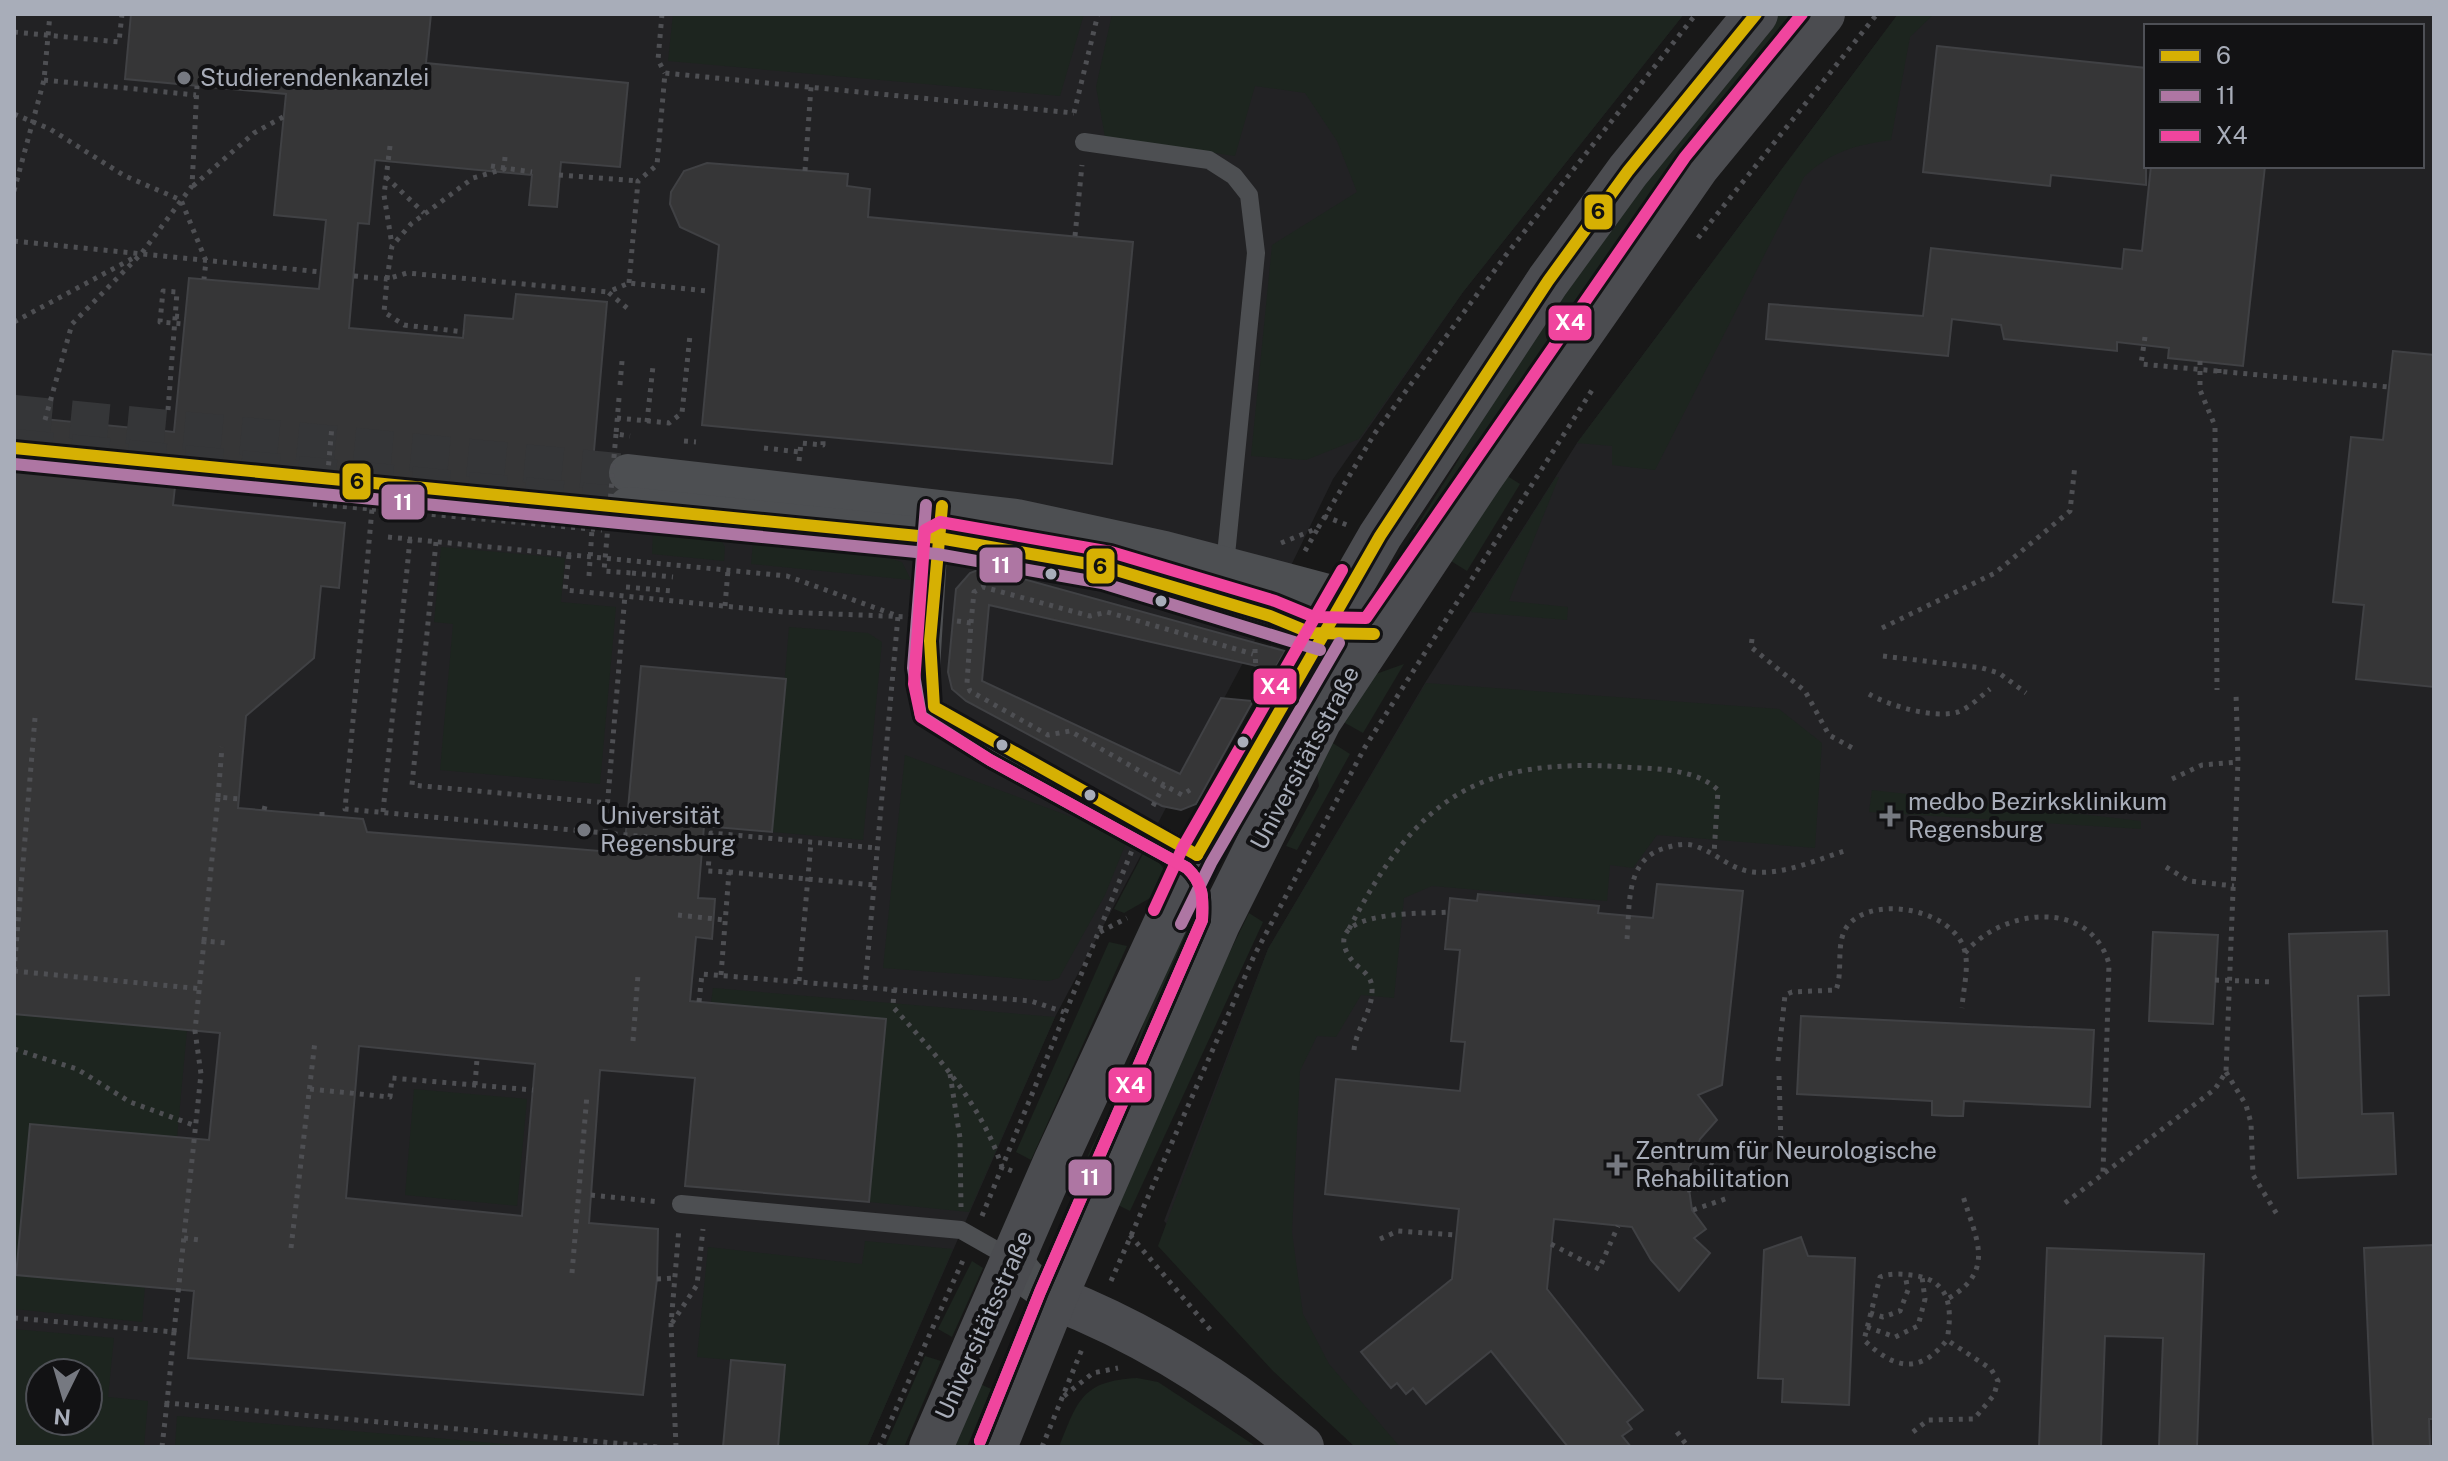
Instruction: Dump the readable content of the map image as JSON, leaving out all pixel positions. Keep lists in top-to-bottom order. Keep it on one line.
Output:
{"streets":{"street":["Universitätsstraße"]},"places":{"other":["Studierendenkanzlei","Universität Regensburg"],"health":["medbo Bezirksklinikum Regensburg","Zentrum für Neurologische Rehabilitation"]},"lines":["transit line 6","transit line X4","transit line 11"],"legend":["6","11","X4"],"north":"bottom"}
